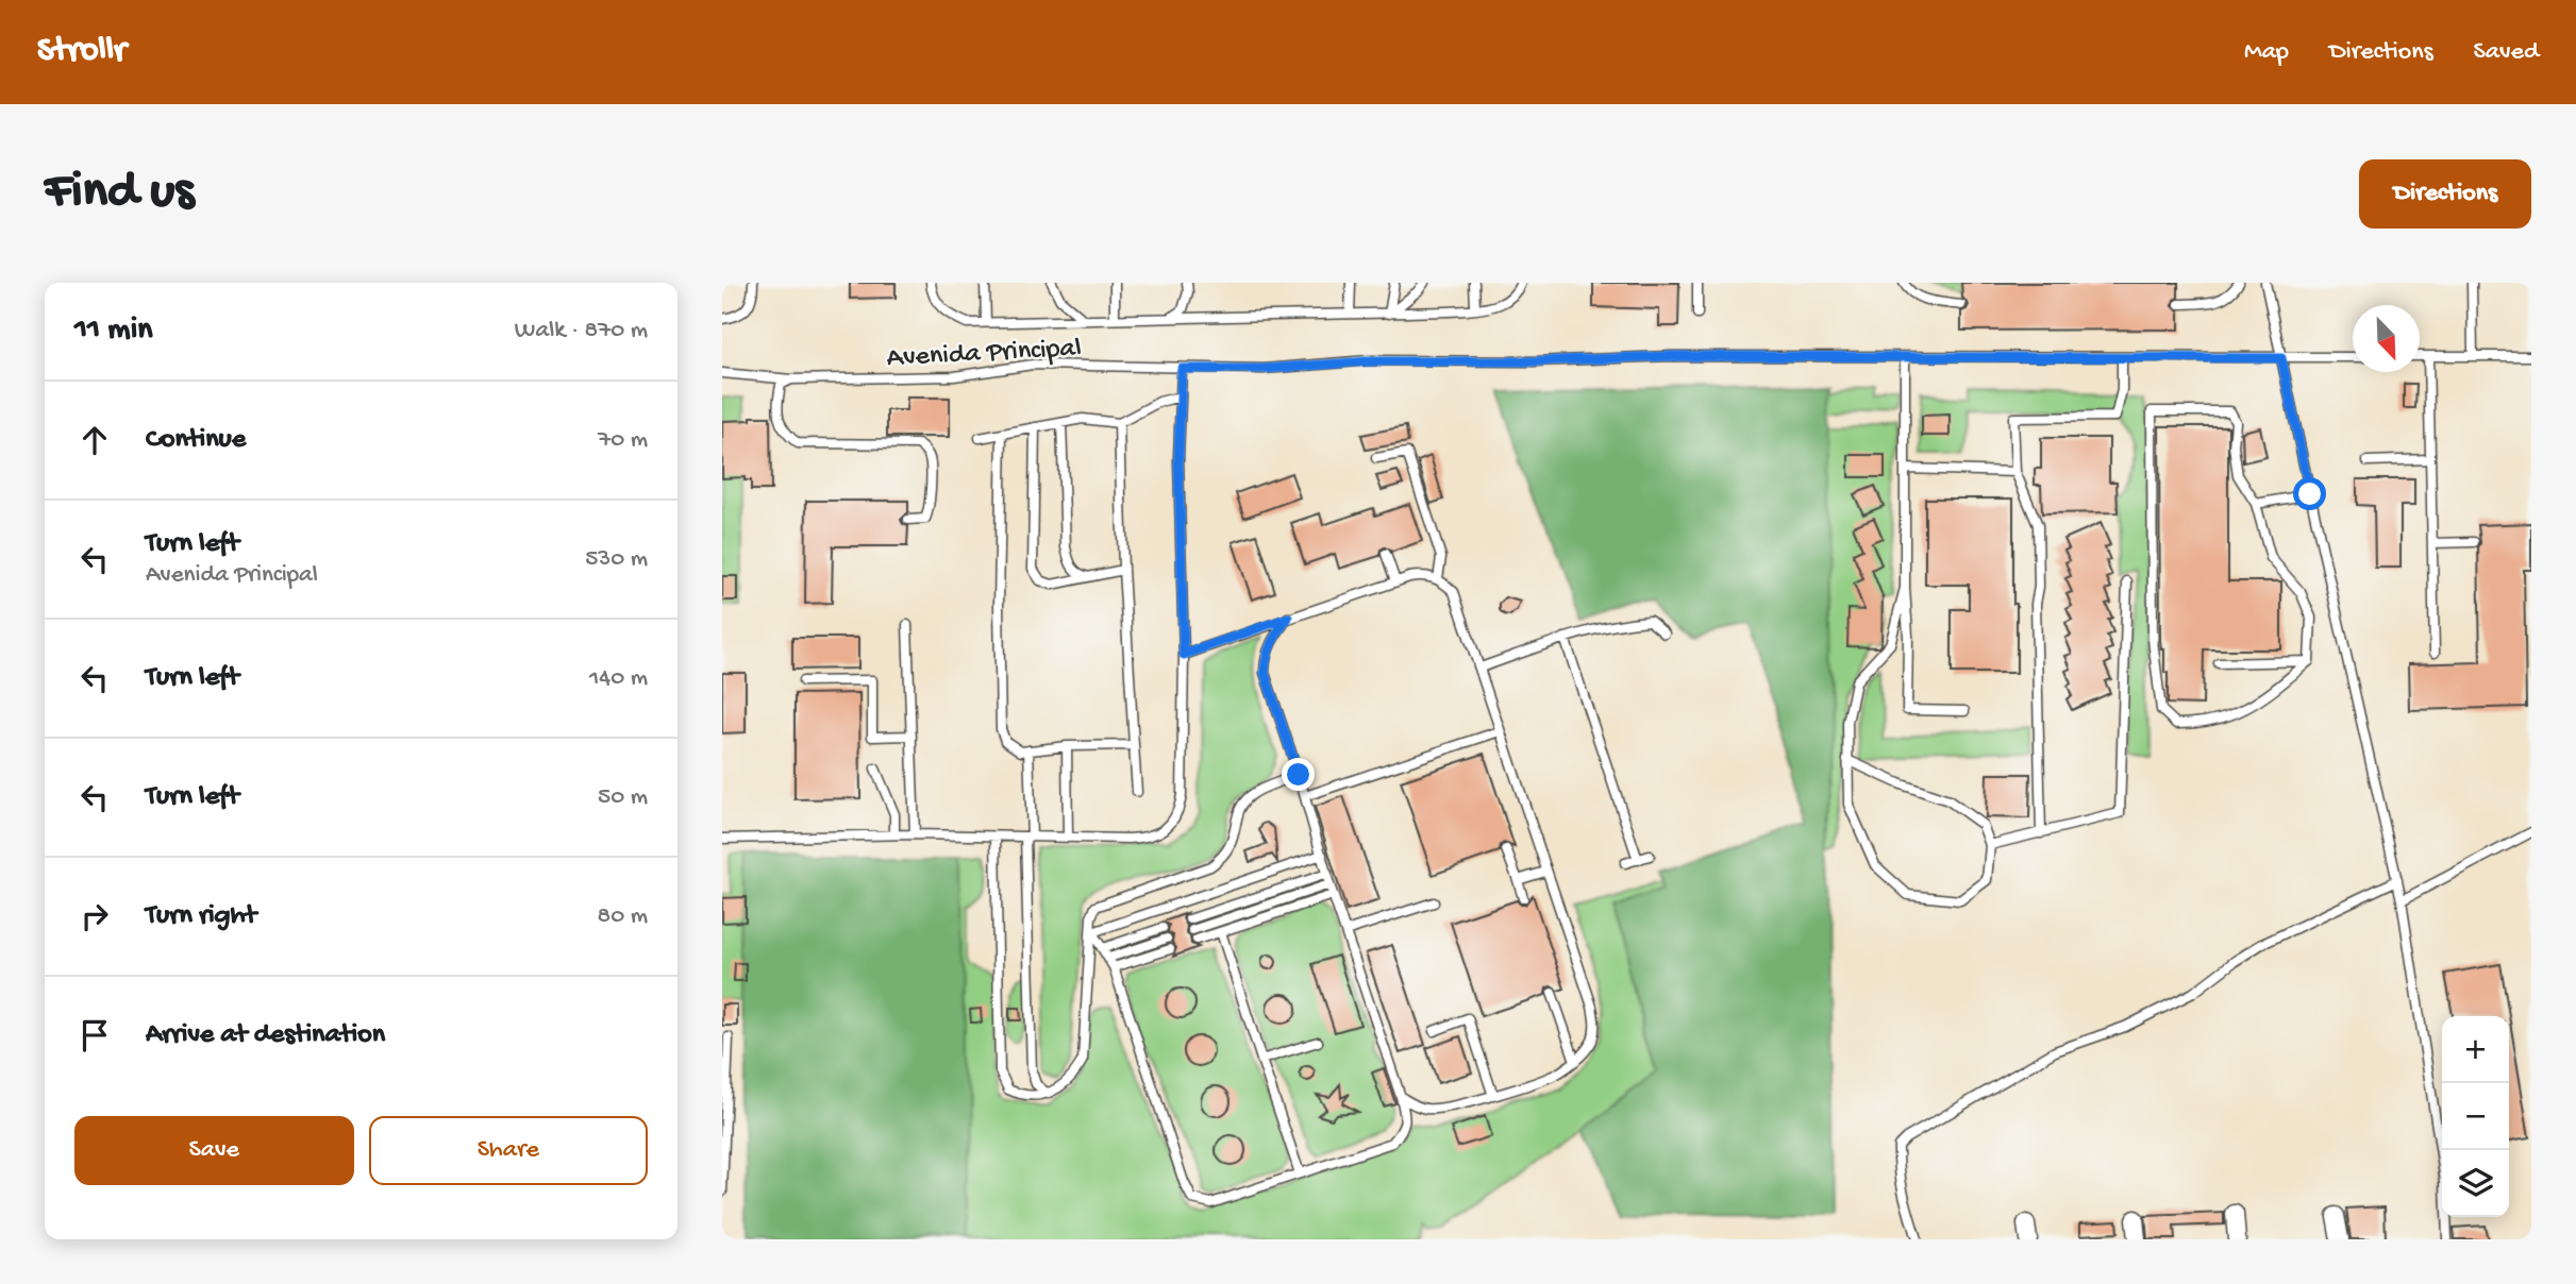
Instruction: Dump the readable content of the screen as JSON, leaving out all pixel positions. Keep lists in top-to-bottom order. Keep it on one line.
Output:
{"streets":{"lane":["Avenida Principal"]},"north":"bottom right","page":{"header":"Strollr","nav":["Map","Directions","Saved"],"buttons":["Directions",["Save","Share"]],"title":"Find us","heading":["11 min","Walk · 870 m"],"list":[["Continue","70 m"],["Turn left","Avenida Principal","530 m"],["Turn left","140 m"],["Turn left","50 m"],["Turn right","80 m"],"Arrive at destination"],"map_buttons":["+","−"]}}
